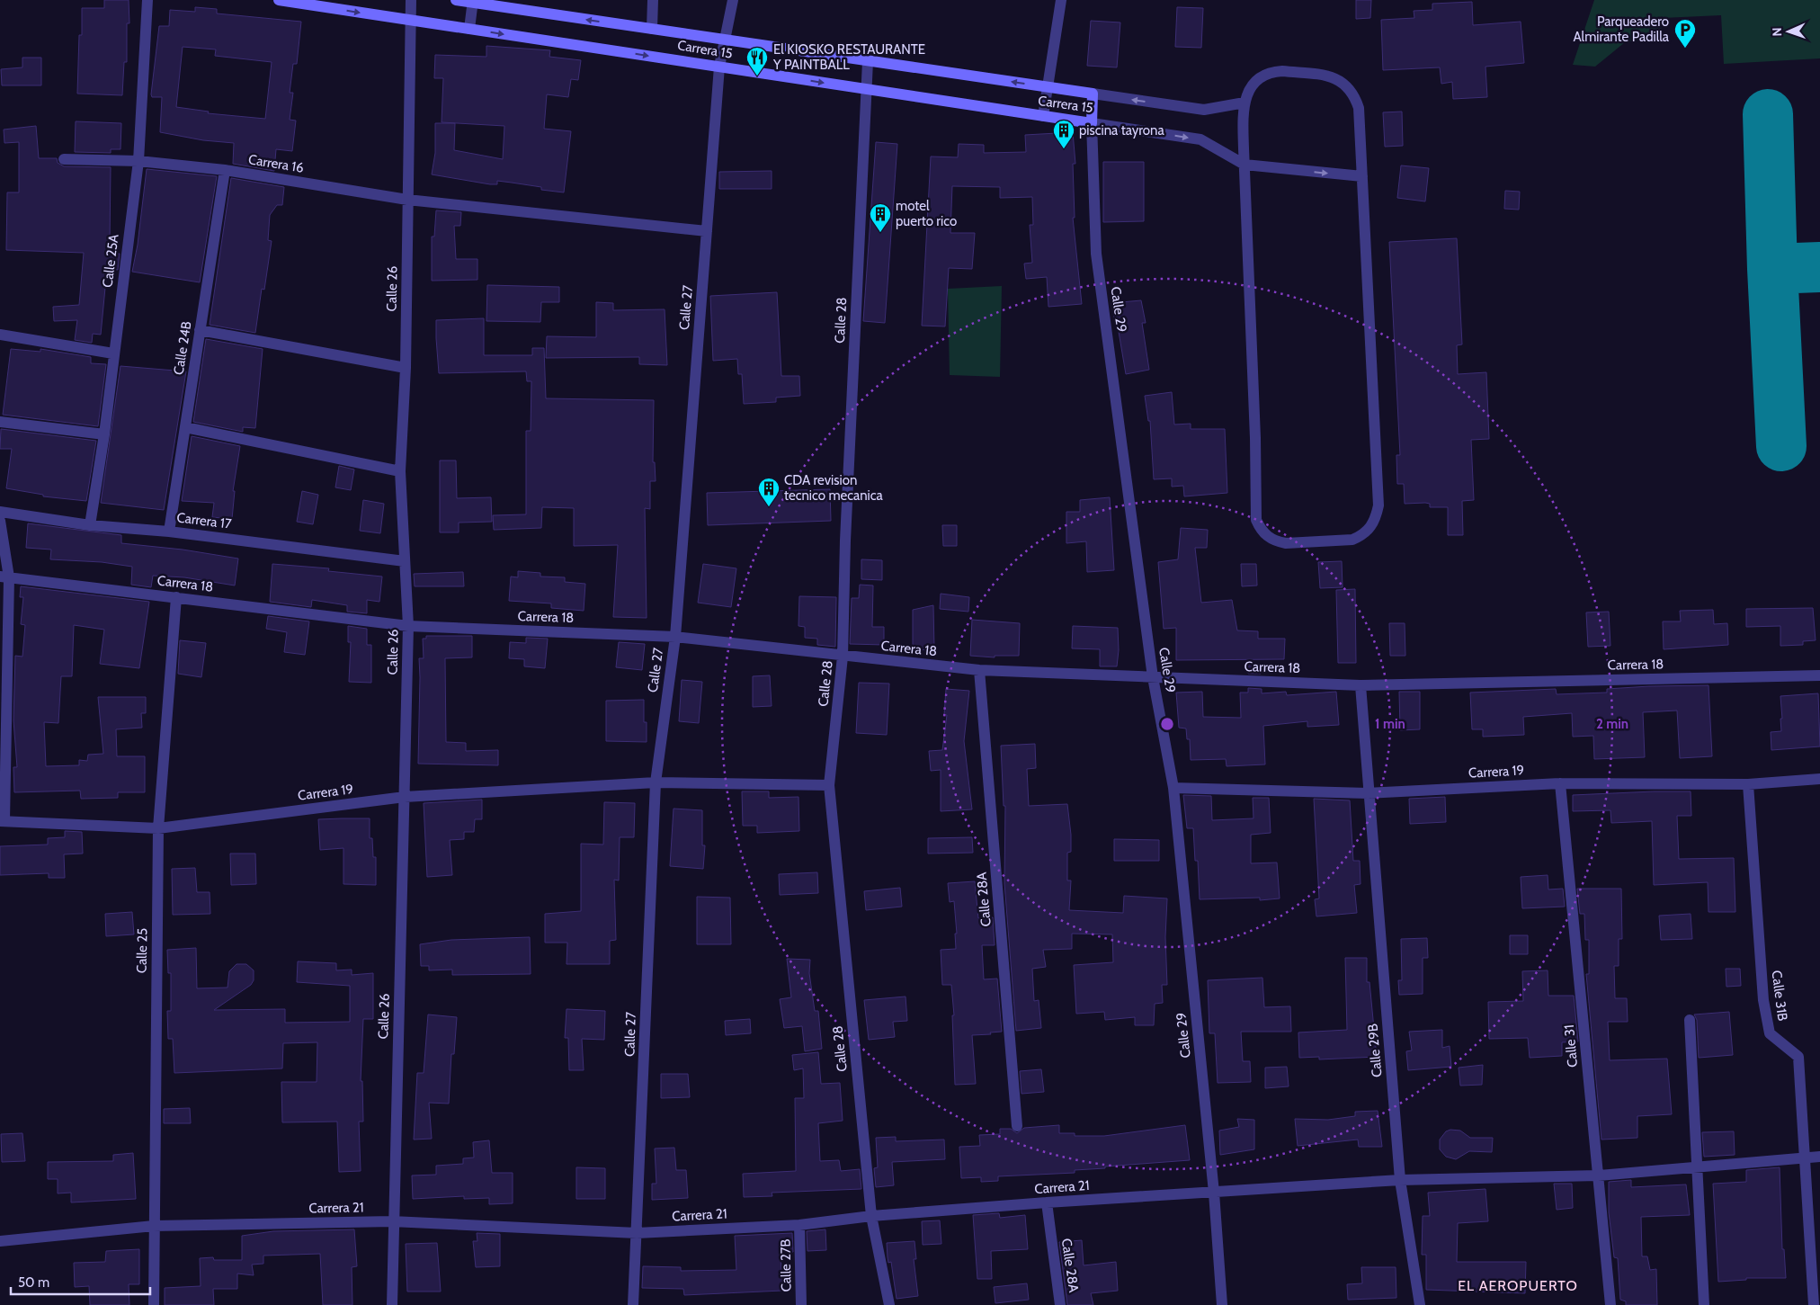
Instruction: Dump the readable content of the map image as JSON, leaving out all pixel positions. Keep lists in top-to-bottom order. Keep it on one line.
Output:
{"streets":{"main road":["Carrera 15","Calle 29"],"street":["Carrera 16","Calle 25A","Calle 26","Calle 27","Calle 28","Calle 24B","Carrera 17","Carrera 18","Carrera 19","Calle 28A","Calle 25","Calle 31B","Calle 31","Calle 29B","Carrera 21","Calle 27B"]},"crossings":[["Carrera 15","Calle 26"],["Carrera 15","Calle 27"],["Carrera 15","Calle 29"],["Carrera 15","Calle 28"],["Carrera 16","Calle 25A"],["Carrera 16","Calle 26"],["Carrera 16","Calle 27"],["Carrera 16","Calle 24B"],["Calle 25A","Carrera 17"],["Calle 26","Carrera 17"],["Calle 26","Carrera 18"],["Calle 26","Carrera 19"],["Calle 26","Carrera 21"],["Calle 27","Carrera 18"],["Calle 27","Carrera 19"],["Calle 27","Carrera 21"],["Calle 29","Carrera 18"],["Calle 29","Carrera 19"],["Calle 29","Carrera 21"],["Calle 28","Carrera 18"],["Calle 28","Carrera 19"],["Calle 28","Carrera 21"],["Calle 24B","Carrera 17"],["Carrera 18","Calle 28A"],["Carrera 18","Calle 25"],["Carrera 18","Calle 29B"],["Carrera 19","Calle 25"],["Carrera 19","Calle 31B"],["Carrera 19","Calle 31"],["Carrera 19","Calle 29B"],["Calle 28A","Carrera 21"],["Calle 25","Carrera 21"],["Calle 31B","Carrera 21"],["Calle 31","Carrera 21"],["Calle 29B","Carrera 21"],["Carrera 21","Calle 27B"]],"districts":["EL AEROPUERTO"],"places":{"parking":["Parqueadero Almirante Padilla"],"restaurant":["El KIOSKO RESTAURANTE Y PAINTBALL"],"building":["piscina tayrona","motel puerto rico","CDA revision tecnico mecanica"]},"scale_bar":"50 m","north":"left","rings":["1 min","2 min"]}
